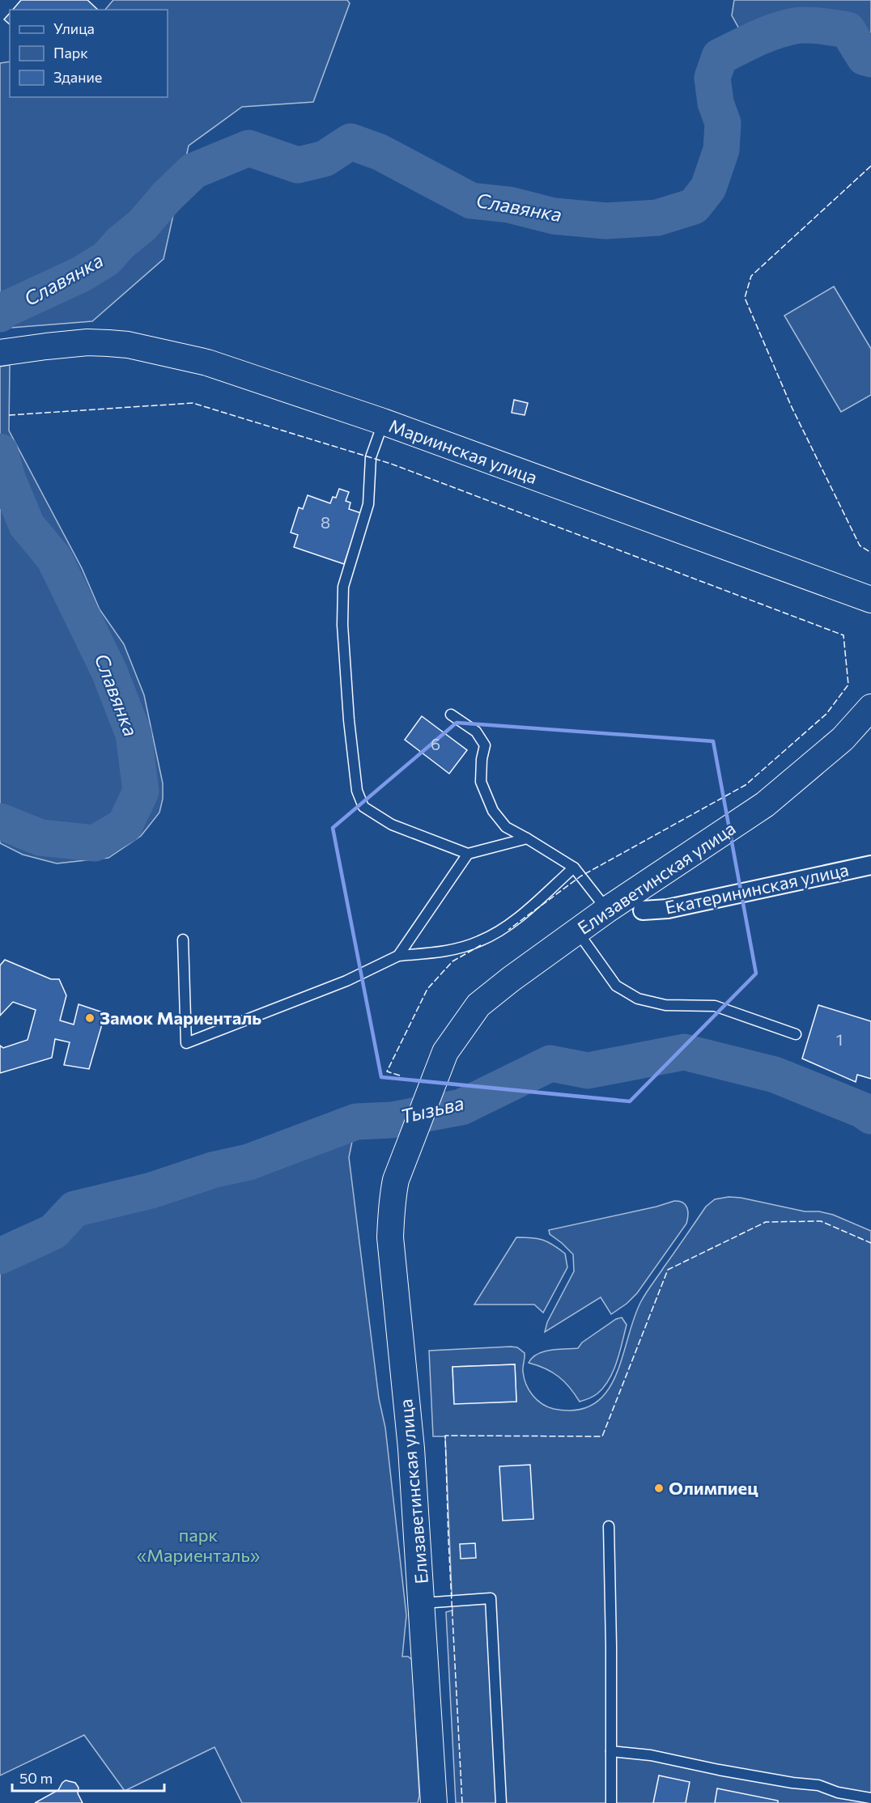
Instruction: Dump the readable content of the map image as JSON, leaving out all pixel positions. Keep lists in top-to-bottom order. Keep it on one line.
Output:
{"streets":{"street":["Мариинская улица","Елизаветинская улица","Екатерининская улица"]},"water":["Славянка","Тызьва"],"parks":["парк «Мариенталь»"],"places":["Замок Мариенталь","Олимпиец"],"house_numbers":["8","6","1"],"legend":["Улица","Парк","Здание"],"scale_bar":"50 m"}
